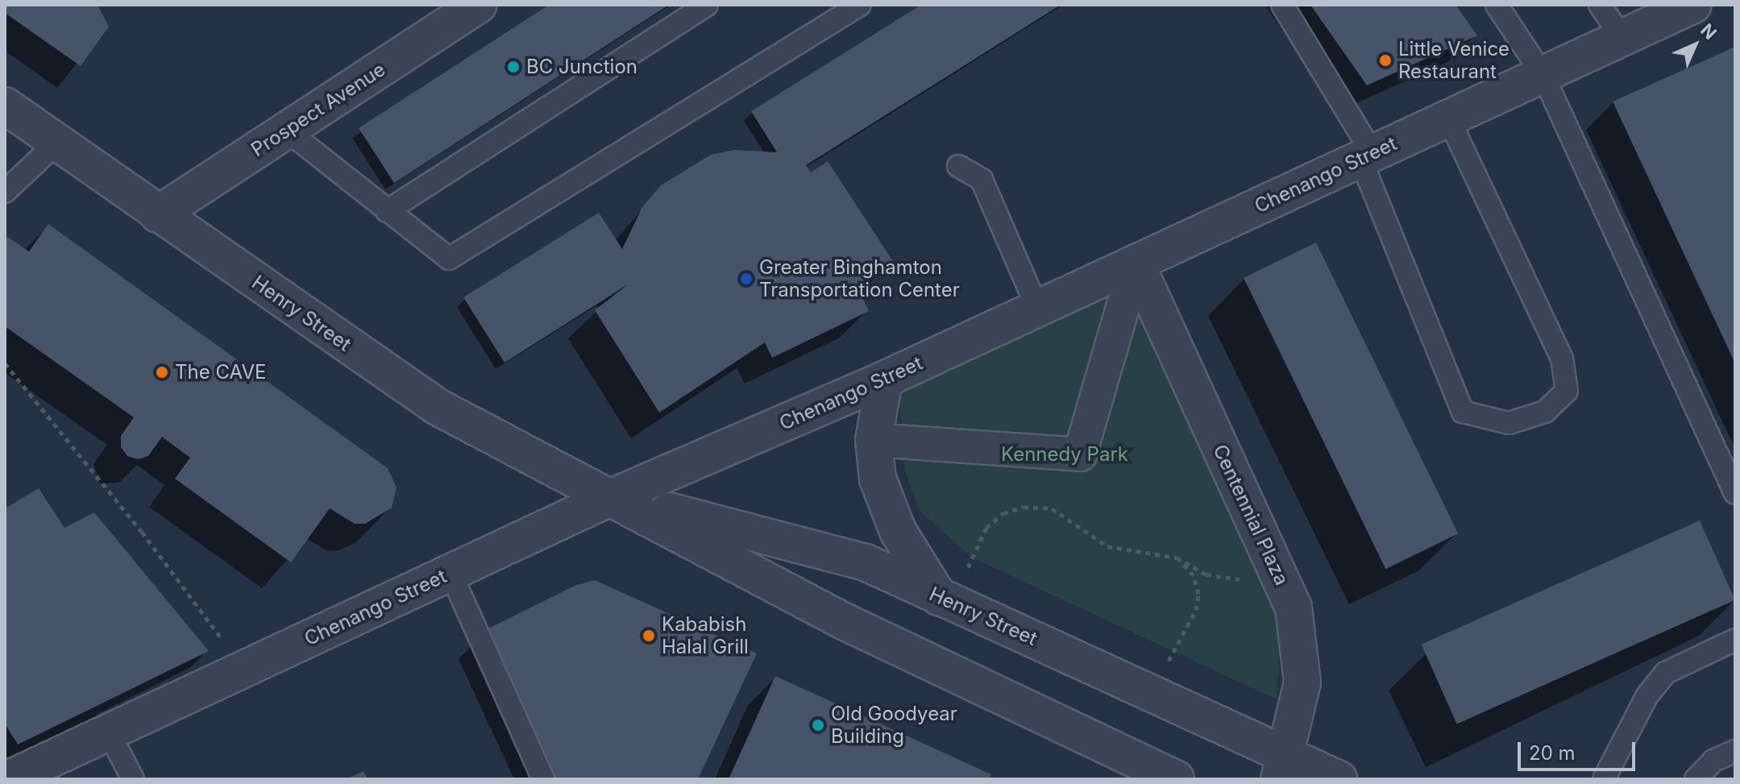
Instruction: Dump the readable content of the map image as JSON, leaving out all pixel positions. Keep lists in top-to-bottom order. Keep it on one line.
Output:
{"streets":{"street":["Prospect Avenue","Chenango Street","Henry Street","Centennial Plaza"]},"crossings":[["Prospect Avenue","Henry Street"],["Chenango Street","Henry Street"],["Chenango Street","Centennial Plaza"],["Henry Street","Centennial Plaza"]],"parks":["Kennedy Park"],"places":["Little Venice Restaurant","BC Junction","Greater Binghamton Transportation Center","The CAVE","Kababish Halal Grill","Old Goodyear Building"],"scale_bar":"20 m","north":"top right"}
